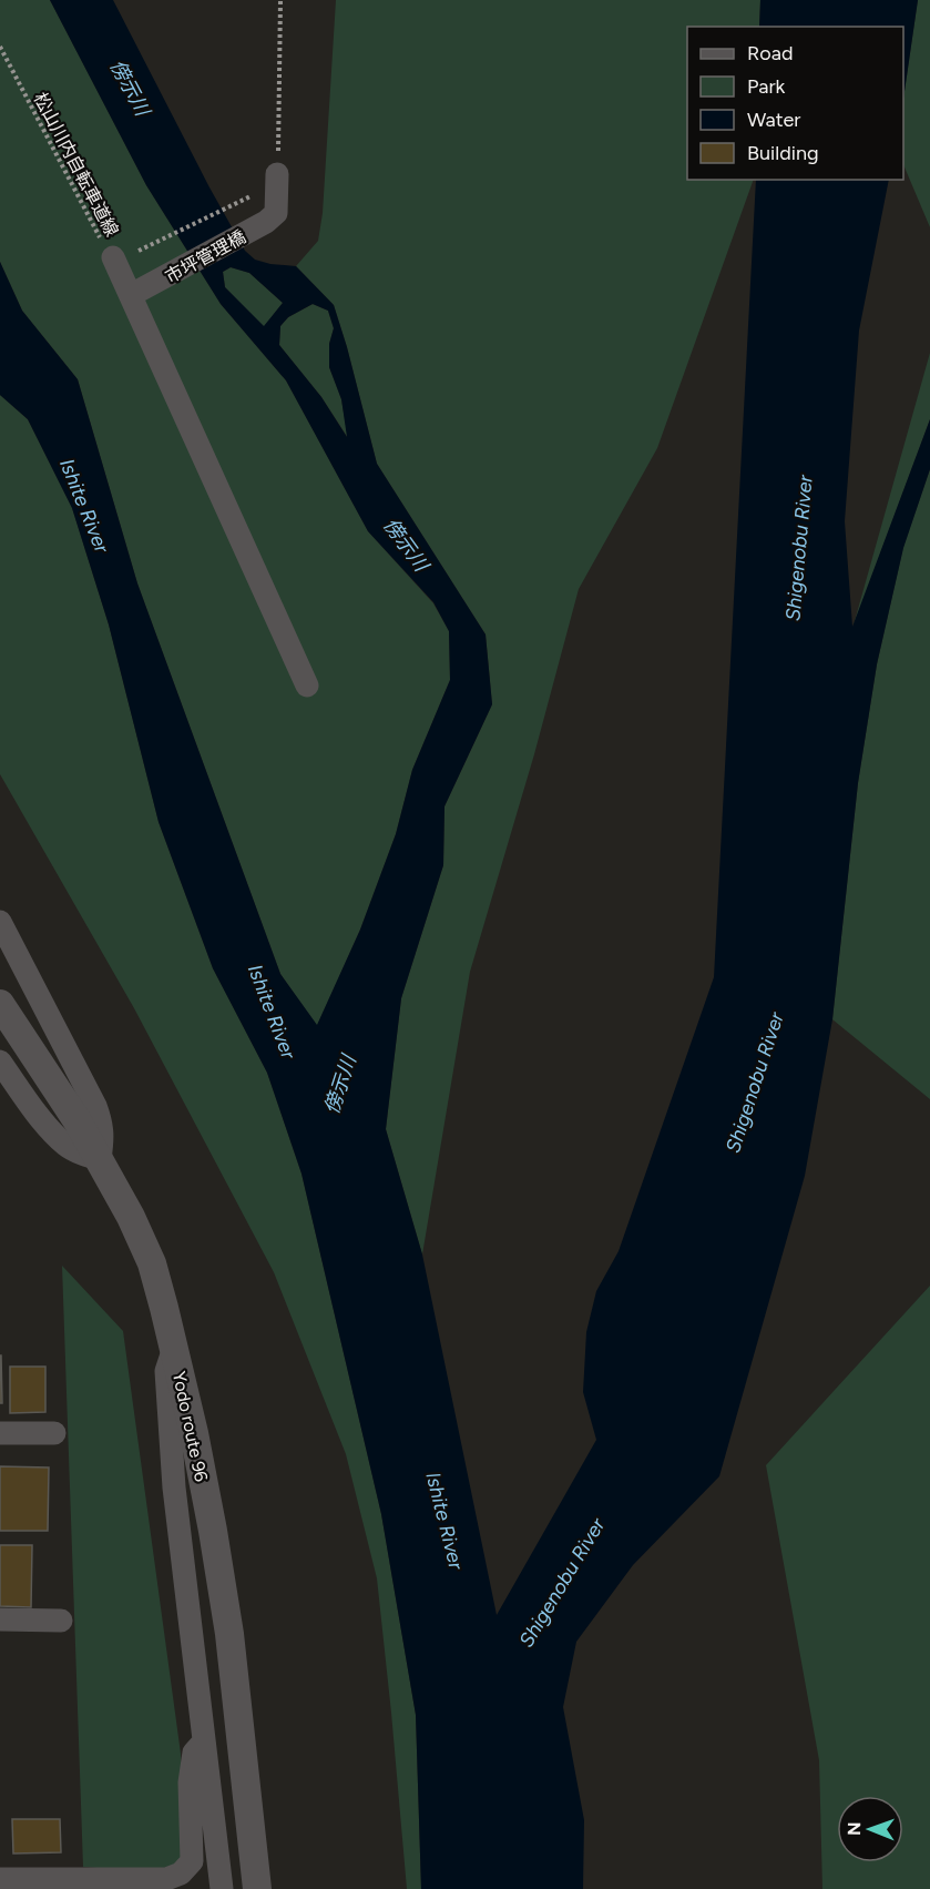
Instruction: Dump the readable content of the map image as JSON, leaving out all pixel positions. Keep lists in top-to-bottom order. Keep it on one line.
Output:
{"streets":{"street":["市坪管理橋","Yodo route 96"],"path":["松山川内自転車道線"]},"water":["傍示川","Ishite River","Shigenobu River"],"legend":["Road","Park","Water","Building"],"north":"left"}
